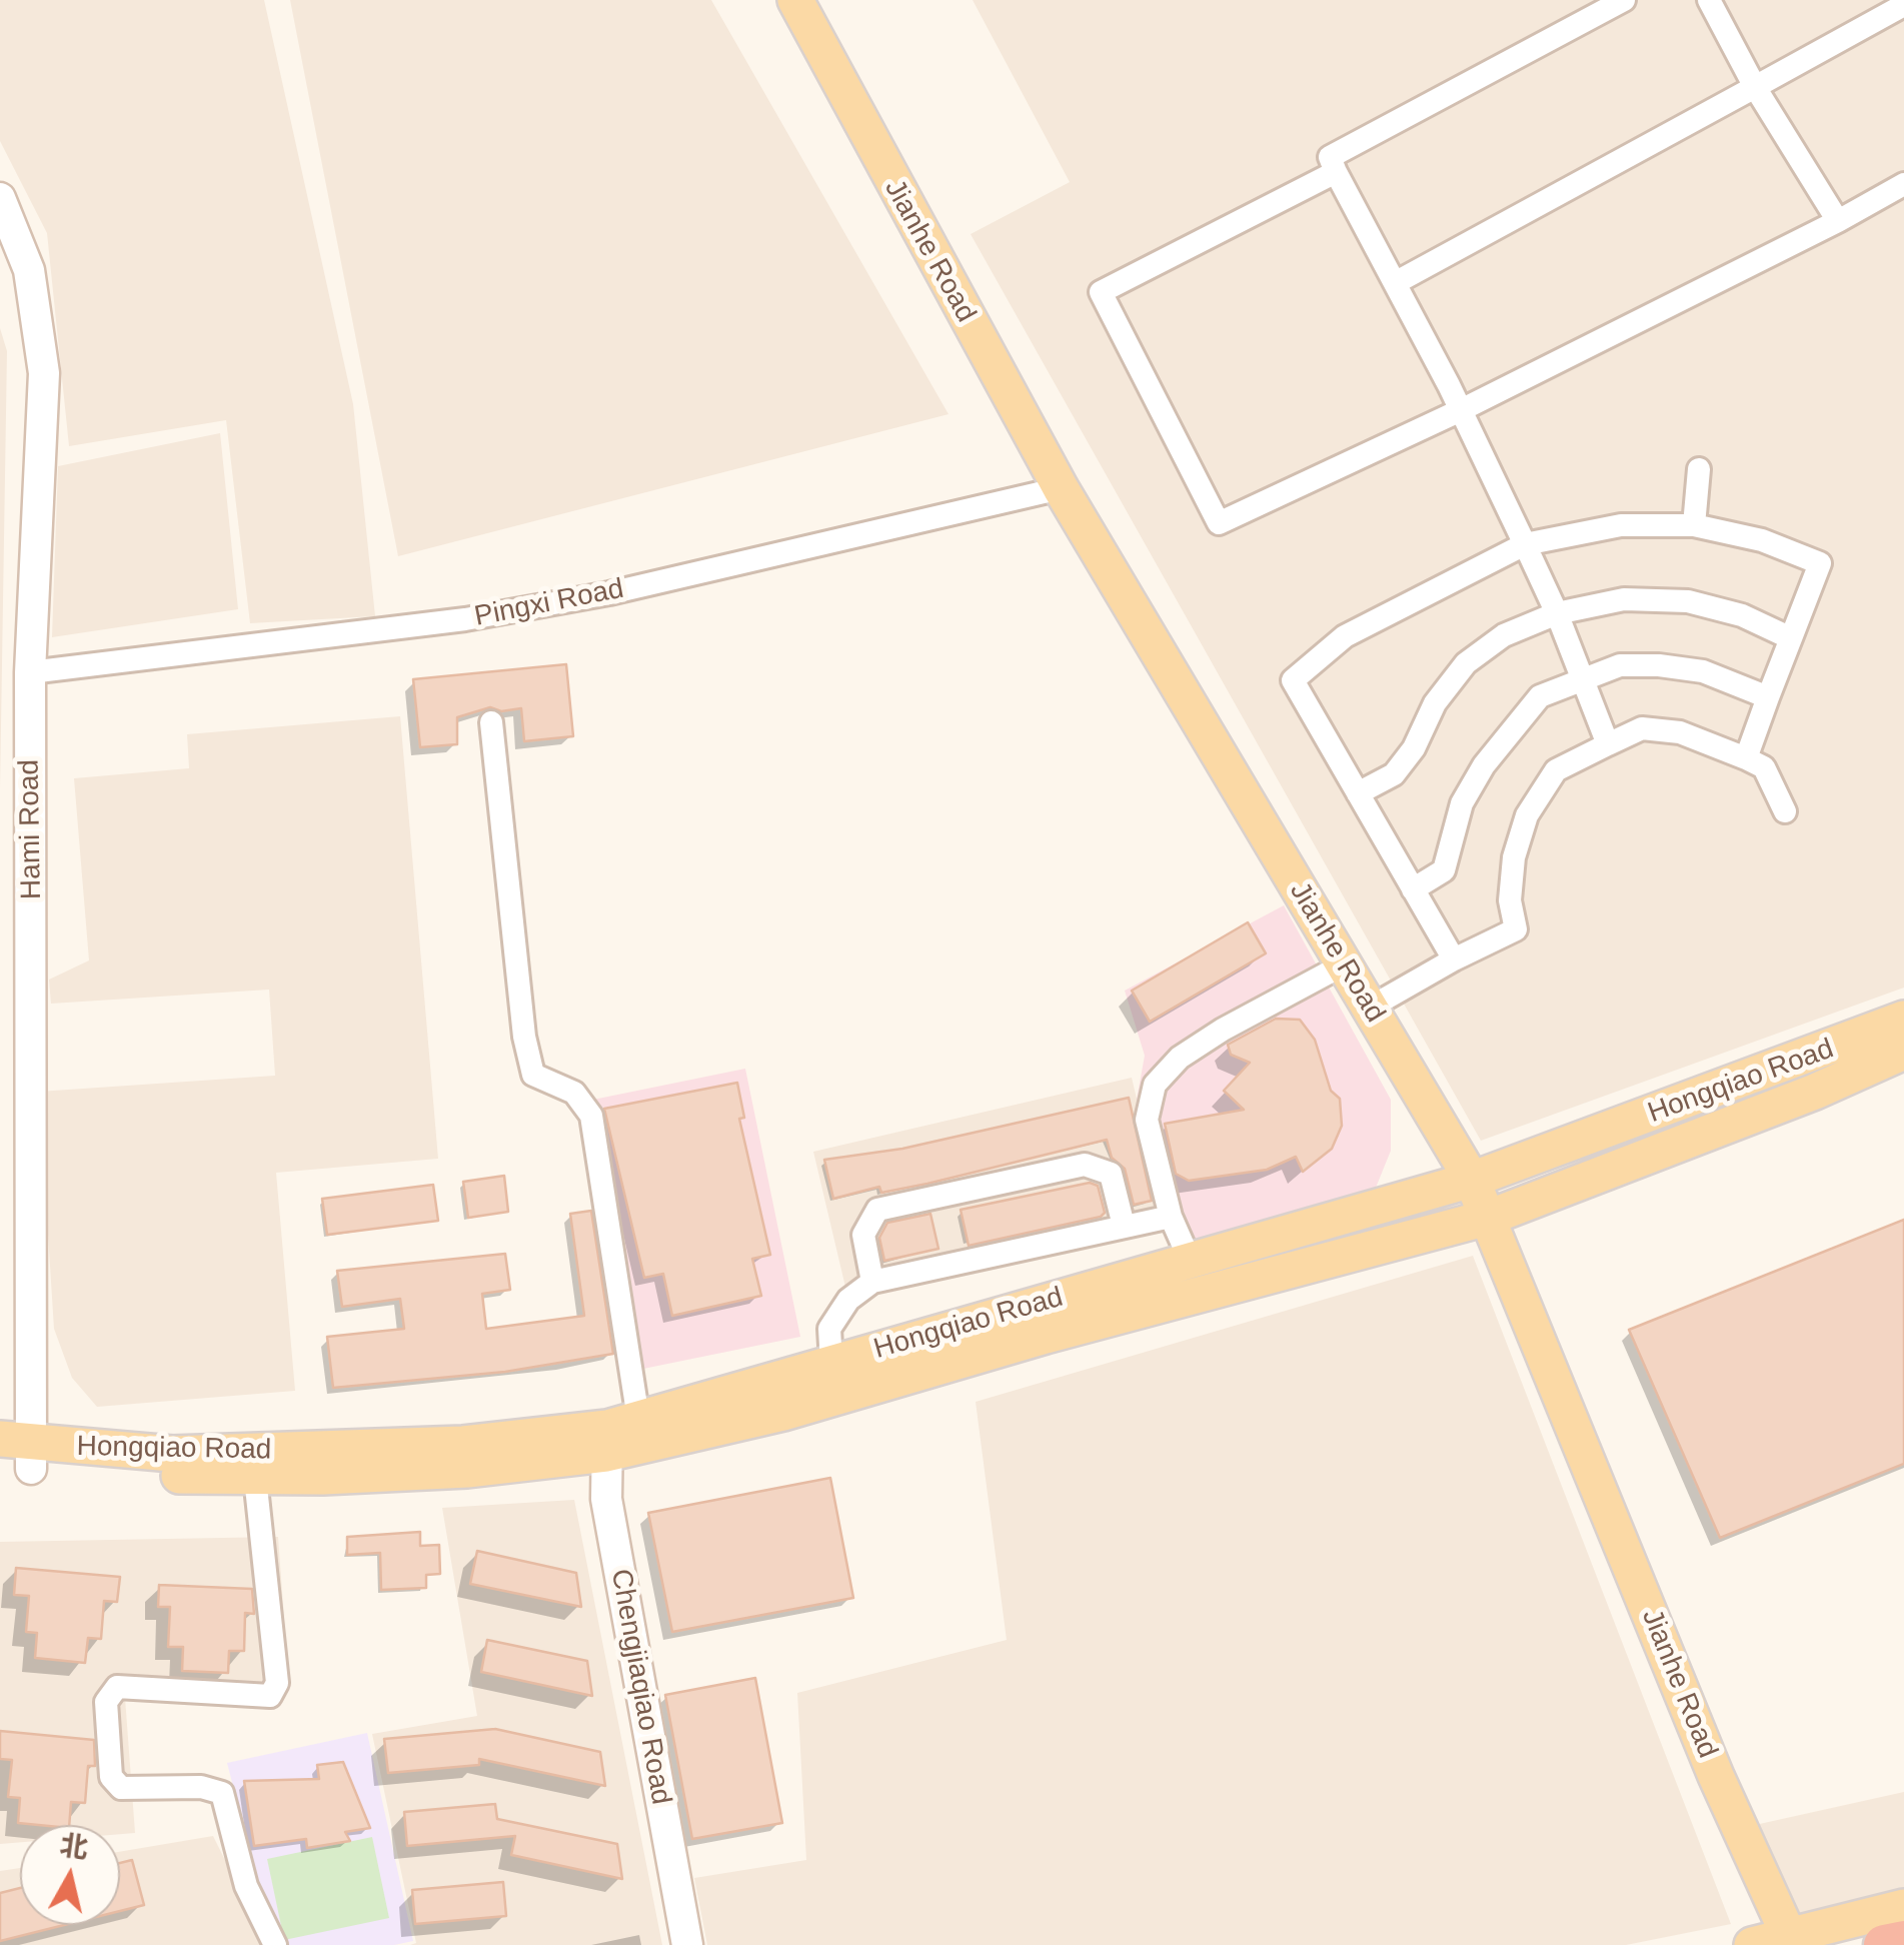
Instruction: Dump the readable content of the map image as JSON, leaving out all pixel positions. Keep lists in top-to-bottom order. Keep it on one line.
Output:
{"streets":{"main road":["Jianhe Road","Hongqiao Road"],"street":["Pingxi Road","Hami Road","Chengjiaqiao Road"]},"crossings":[["Jianhe Road","Pingxi Road"],["Jianhe Road","Hongqiao Road"],["Pingxi Road","Hami Road"],["Hami Road","Hongqiao Road"],["Hongqiao Road","Chengjiaqiao Road"]],"north":"top"}
